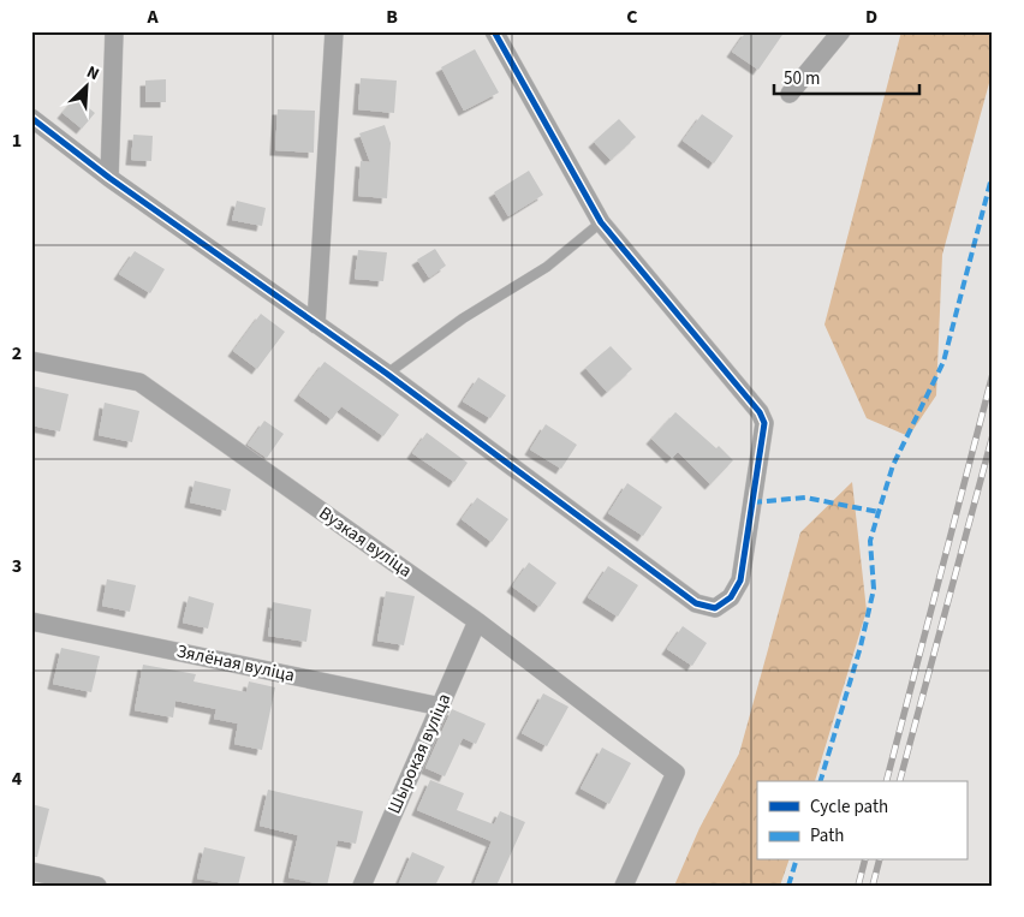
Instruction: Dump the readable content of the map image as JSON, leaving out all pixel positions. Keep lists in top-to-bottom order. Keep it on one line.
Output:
{"streets":{"street":["Вузкая вуліца","Зялёная вуліца","Шырокая вуліца"]},"crossings":[["Вузкая вуліца","Шырокая вуліца"],["Зялёная вуліца","Шырокая вуліца"]],"legend":["Cycle path","Path"],"scale_bar":"50 m","north":"top right","grid":{"columns":["A","B","C","D"],"rows":["1","2","3","4"]}}
